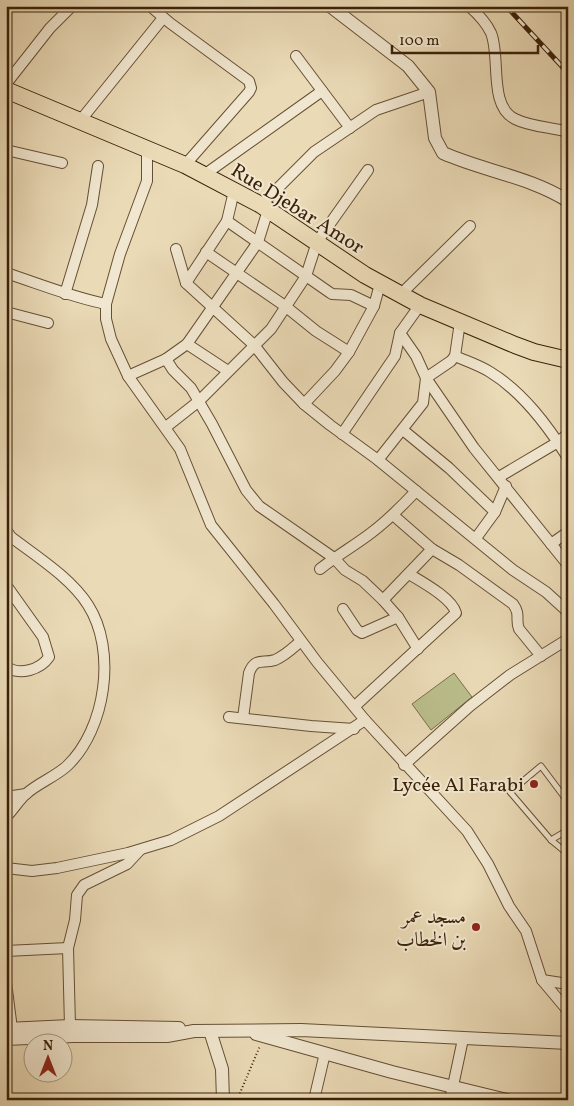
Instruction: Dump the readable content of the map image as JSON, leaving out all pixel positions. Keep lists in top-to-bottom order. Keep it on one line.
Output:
{"streets":{"main road":["Rue Djebar Amor"]},"places":["Lycée Al Farabi","مسجد عمر بن الخطاب"],"scale_bar":"100 m","north":"top"}
